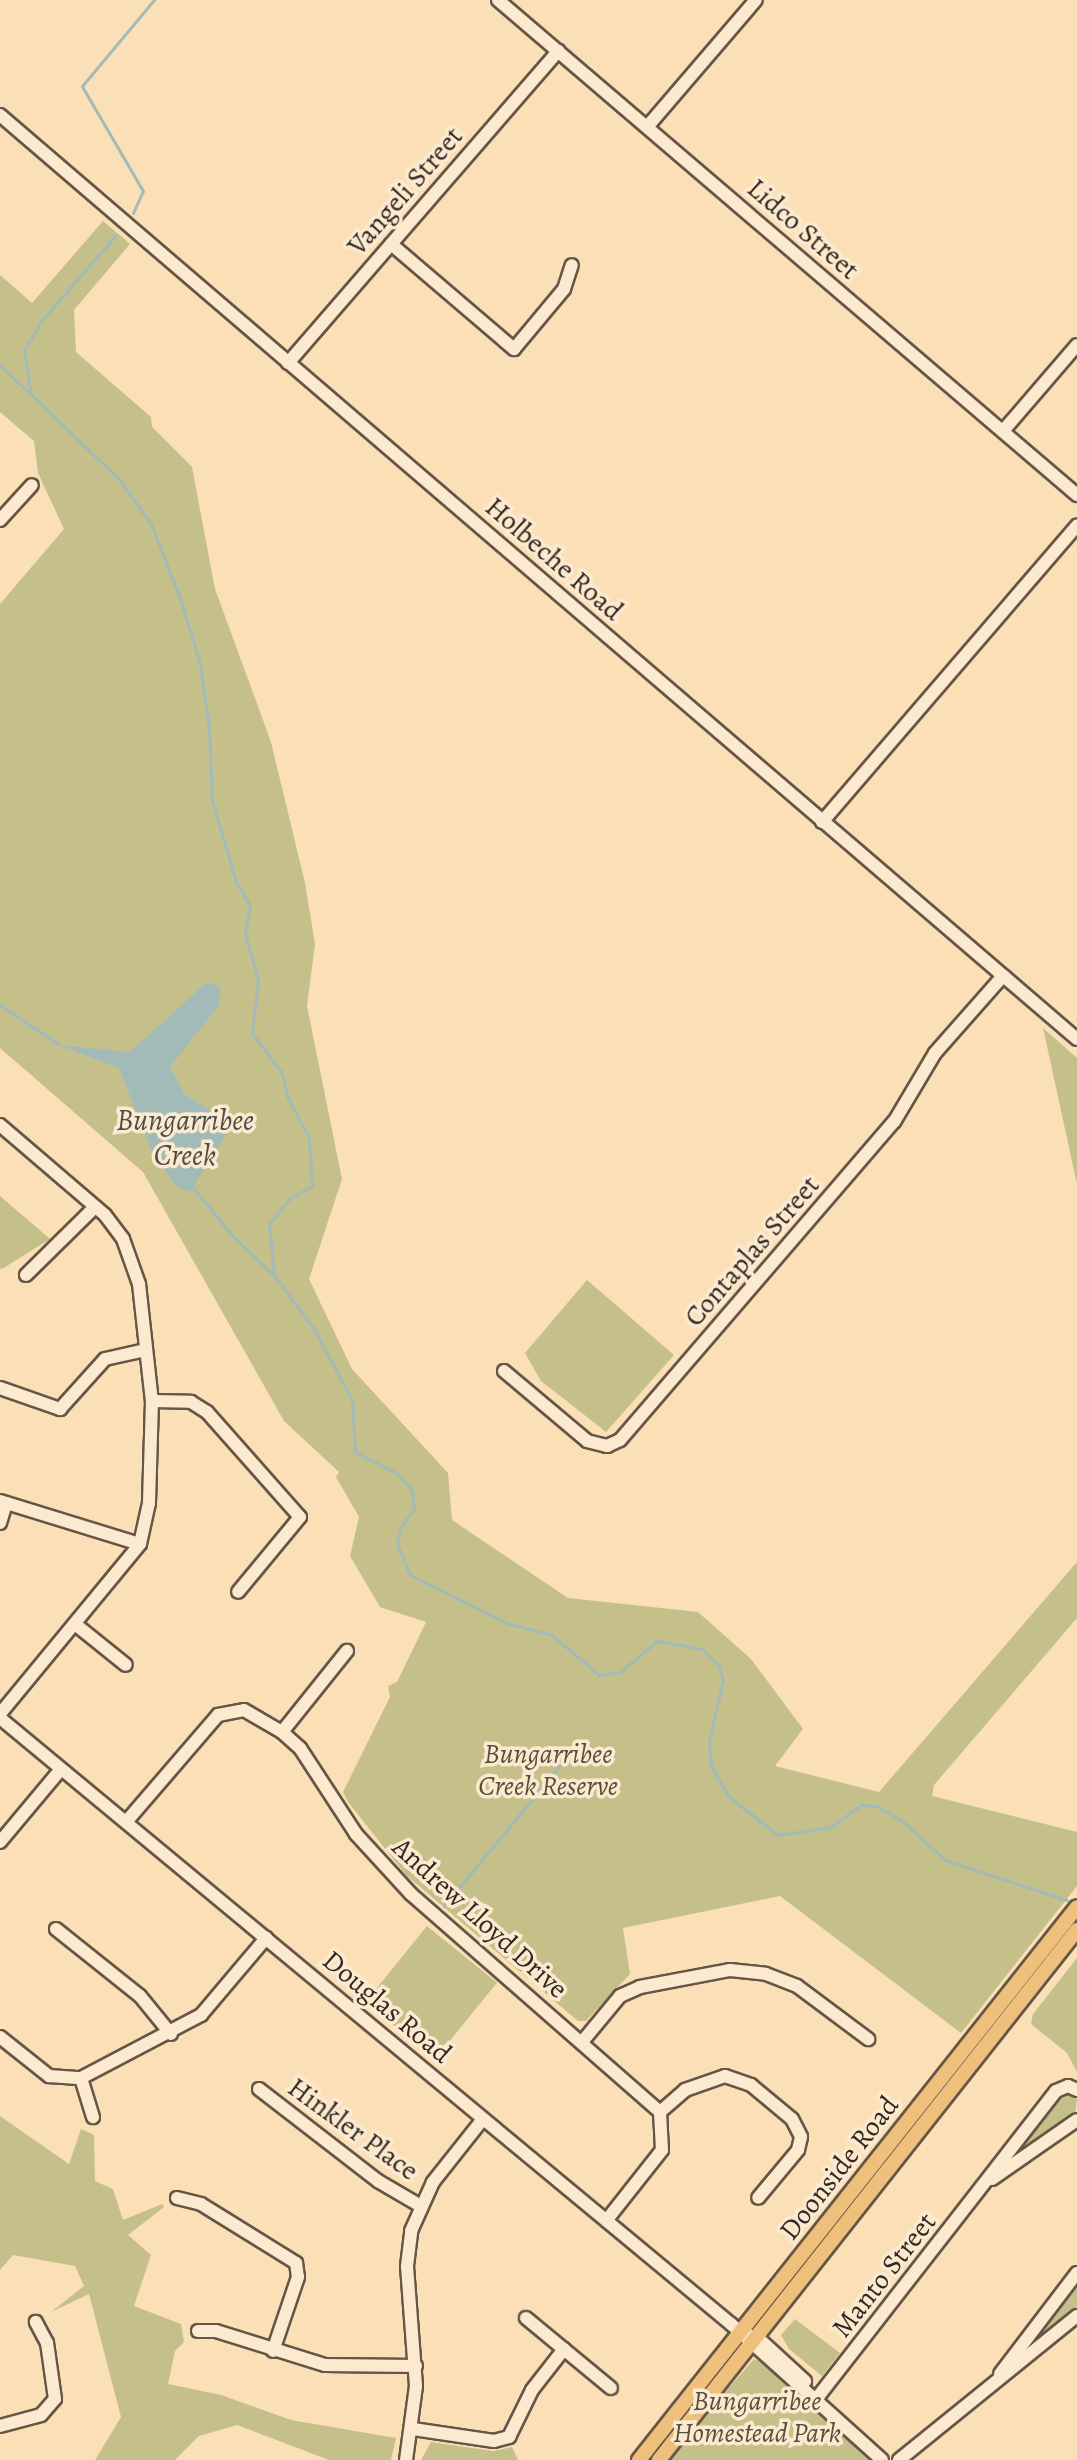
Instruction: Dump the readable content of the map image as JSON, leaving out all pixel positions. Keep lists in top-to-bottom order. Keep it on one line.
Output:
{"streets":{"main road":["Doonside Road"],"street":["Vangeli Street","Lidco Street","Holbeche Road","Contaplas Street","Andrew Lloyd Drive","Douglas Road","Hinkler Place","Manto Street"]},"crossings":[["Vangeli Street","Lidco Street"],["Vangeli Street","Holbeche Road"],["Holbeche Road","Contaplas Street"],["Andrew Lloyd Drive","Douglas Road"],["Douglas Road","Doonside Road"],["Douglas Road","Manto Street"]],"water":["Bungarribee Creek"],"parks":["Bungarribee Creek Reserve","Bungarribee Homestead Park"]}
